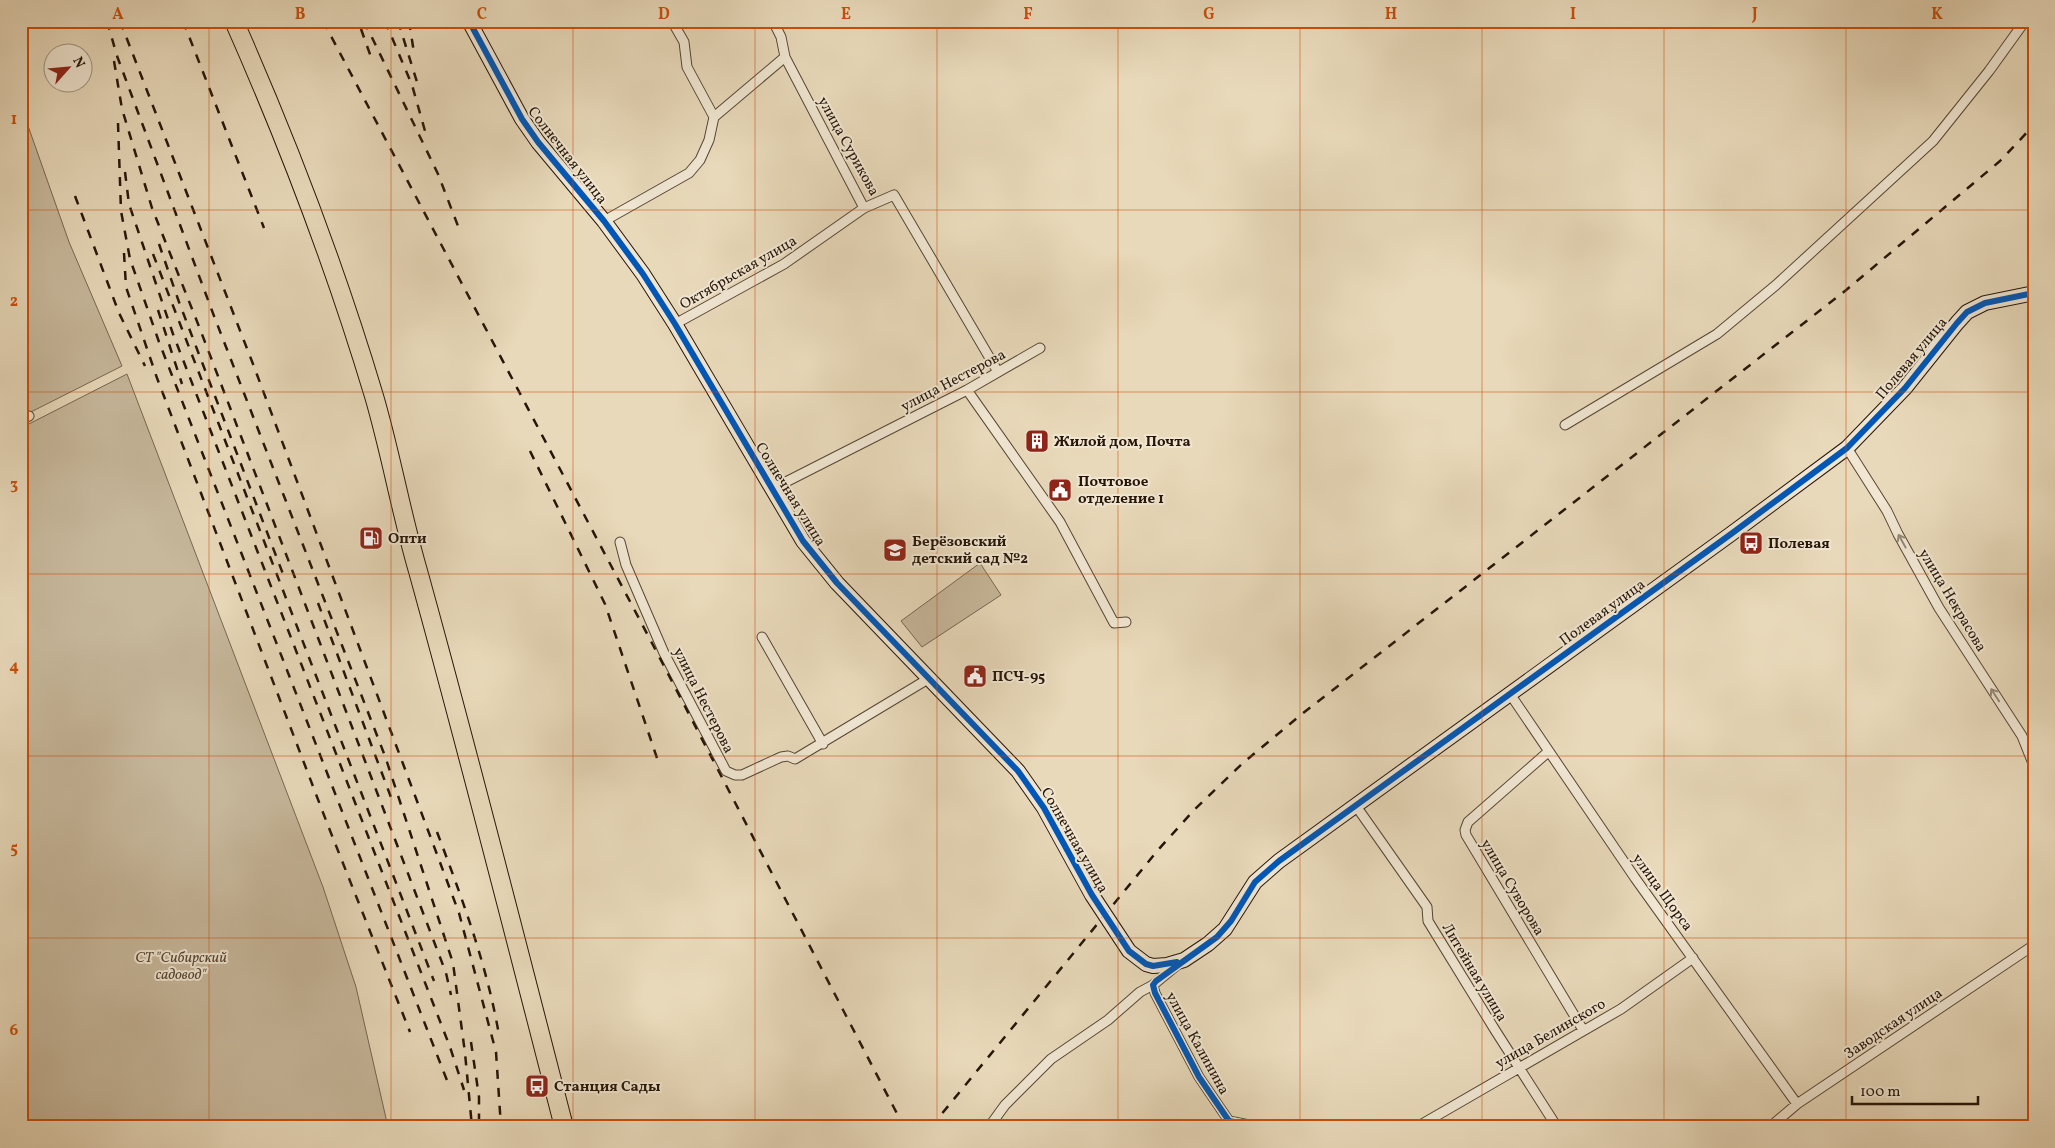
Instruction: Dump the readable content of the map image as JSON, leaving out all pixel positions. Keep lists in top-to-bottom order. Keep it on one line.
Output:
{"streets":{"street":["улица Сурикова","Солнечная улица","Октябрьская улица","Полевая улица","улица Нестерова","улица Некрасова","улица Суворова","улица Щорса","Литейная улица","Заводская улица","улица Белинского","улица Калинина"]},"crossings":[["улица Сурикова","Октябрьская улица"],["улица Сурикова","улица Нестерова"],["Солнечная улица","Октябрьская улица"],["Солнечная улица","Полевая улица"],["Солнечная улица","улица Нестерова"],["Солнечная улица","улица Калинина"],["Полевая улица","улица Некрасова"],["Полевая улица","улица Щорса"],["Полевая улица","Литейная улица"],["Полевая улица","улица Калинина"],["улица Суворова","улица Щорса"],["улица Суворова","улица Белинского"],["улица Щорса","Заводская улица"],["улица Щорса","улица Белинского"],["Литейная улица","улица Белинского"]],"one_way":["улица Некрасова"],"parks":["СТ \"Сибирский садовод\""],"places":{"building":["Жилой дом, Почта"],"public building":["Почтовое отделение 1","ПСЧ-95"],"fuel station":["Опти"],"bus stop":["Полевая","Станция Сады"],"school or university":["Берёзовский детский сад №2"]},"scale_bar":"100 m","north":"top right","grid":{"columns":["A","B","C","D","E","F","G","H","I","J","K"],"rows":["1","2","3","4","5","6"]}}
